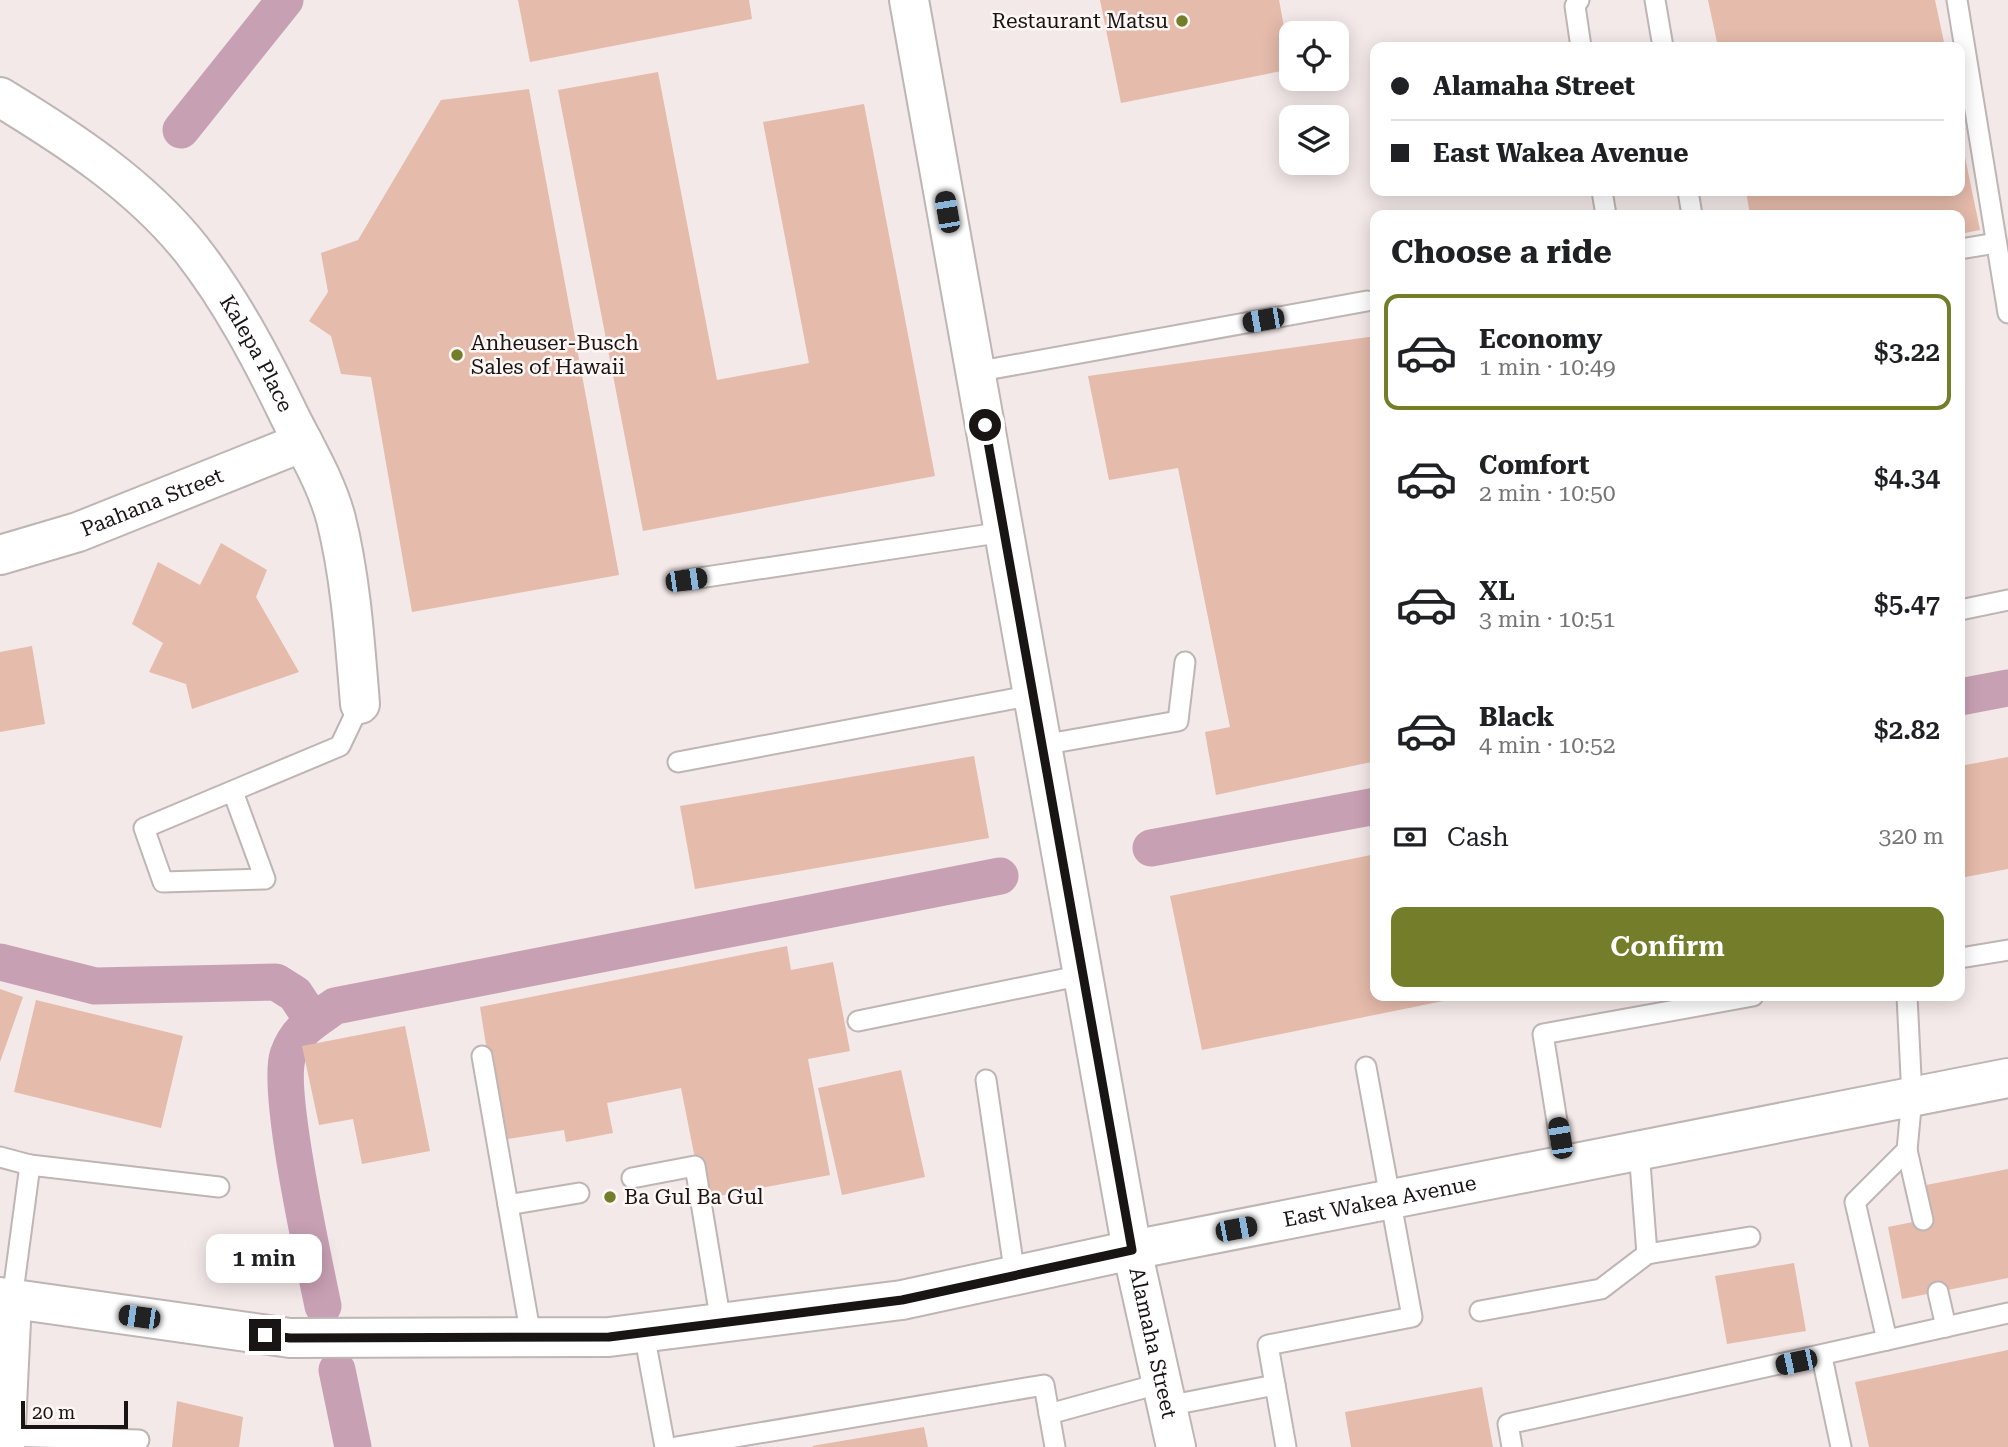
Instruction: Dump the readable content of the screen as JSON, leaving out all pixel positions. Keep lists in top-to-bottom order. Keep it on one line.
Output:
{"streets":{"street":["Kalepa Place","Paahana Street","East Wakea Avenue","Alamaha Street"]},"crossings":[["Kalepa Place","Paahana Street"],["East Wakea Avenue","Alamaha Street"]],"places":["Restaurant Matsu","Anheuser-Busch Sales of Hawaii","Ba Gul Ba Gul"],"scale_bar":"20 m","page":{"banner":["Alamaha Street","East Wakea Avenue"],"heading":"Choose a ride","list":[{"name":"Economy","note":"1 min · 10:49","value":"$3.22"},{"name":"Comfort","note":"2 min · 10:50","value":"$4.34"},{"name":"XL","note":"3 min · 10:51","value":"$5.47"},{"name":"Black","note":"4 min · 10:52","value":"$2.82"}],"pay":["Cash","320 m"],"buttons":"Confirm","bubble":"1 min","scale":"20 m"}}
